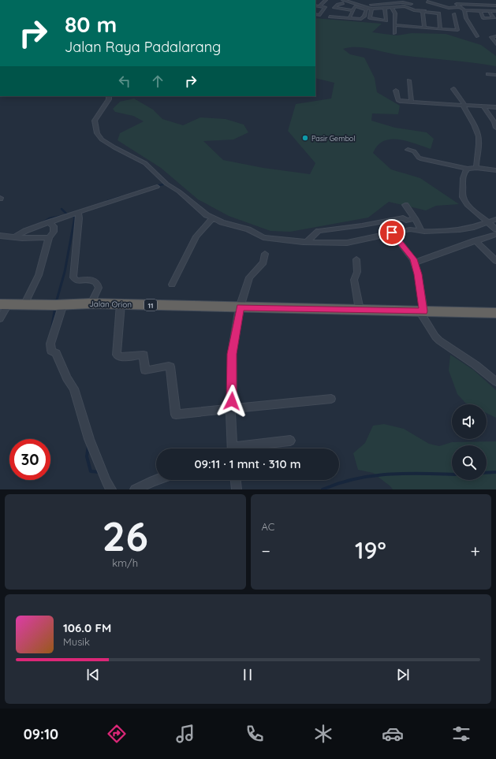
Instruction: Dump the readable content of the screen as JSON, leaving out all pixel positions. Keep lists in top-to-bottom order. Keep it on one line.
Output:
{"streets":{"highway":["Jalan Orion","11"]},"crossings":[["Jalan Orion","11"]],"places":["Pasir Gembol"],"page":{"turn":["80 m","Jalan Raya Padalarang"],"limit":"30","trip":"09:11 · 1 mnt · 310 m","tile":[["26","km/h"],"AC"],"heat":["−","19°","+"],"song":["106.0 FM","Musik"],"tabs":"09:10"}}
